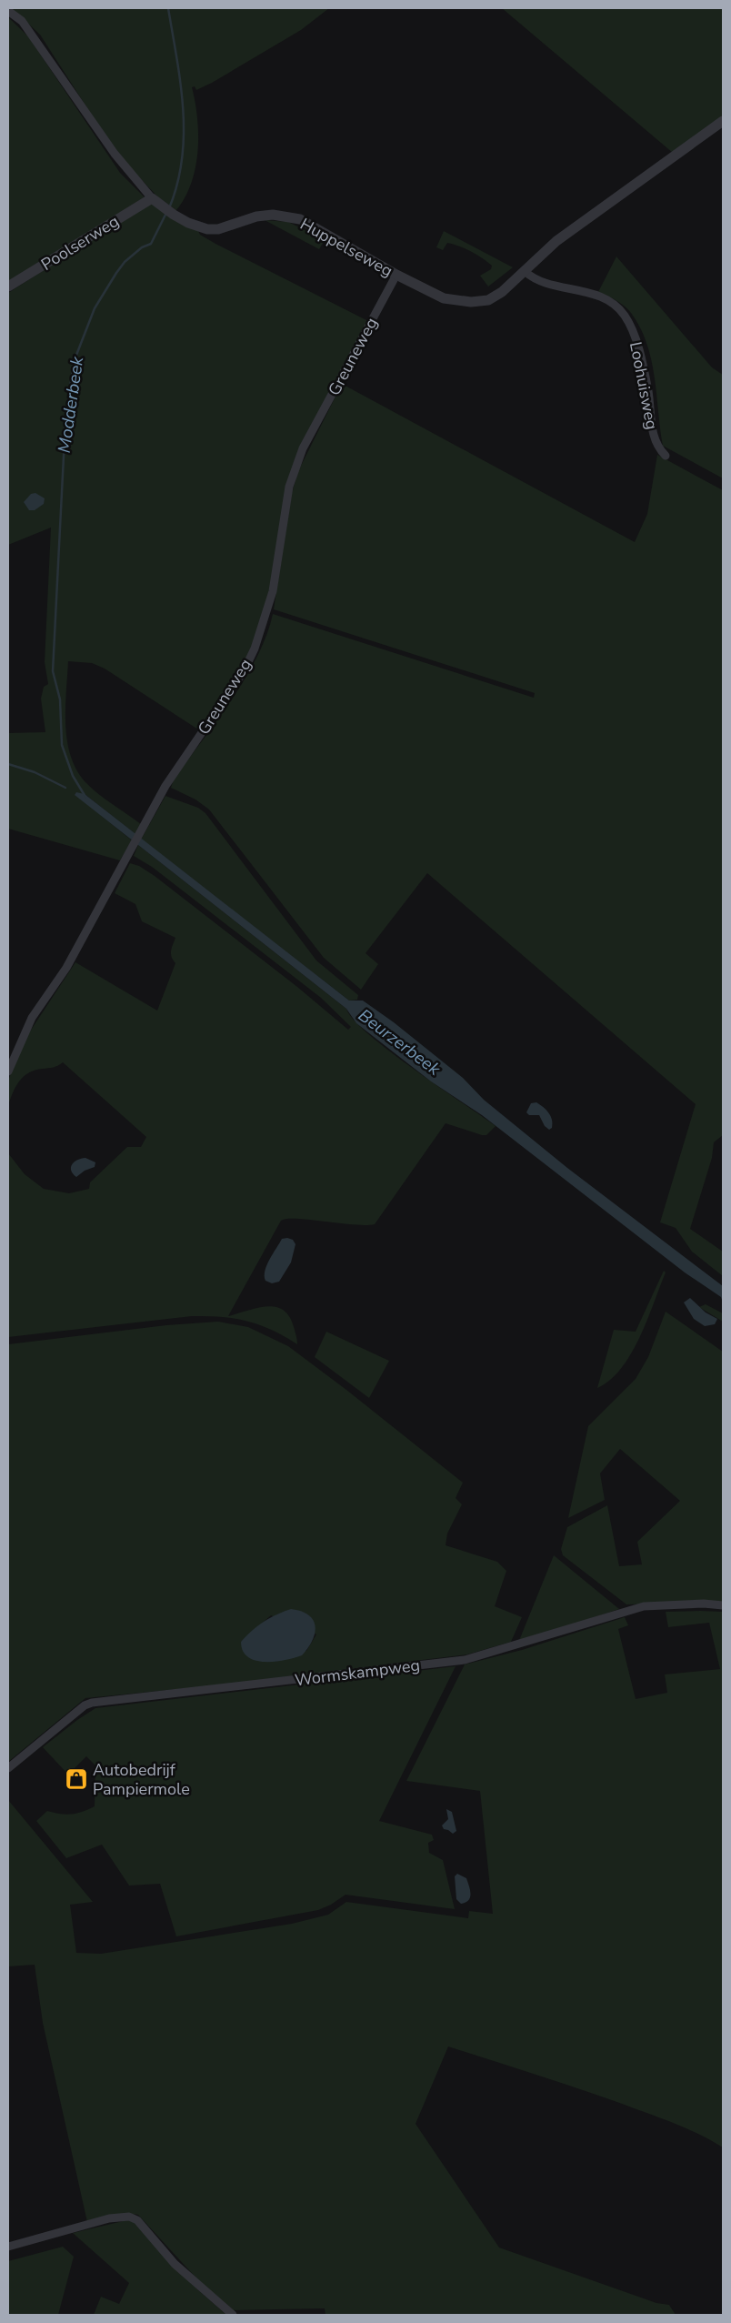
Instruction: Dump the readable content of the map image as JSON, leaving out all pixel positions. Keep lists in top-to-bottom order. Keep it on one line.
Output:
{"streets":{"street":["Poolserweg","Huppelseweg","Greuneweg","Loohuisweg","Wormskampweg"]},"crossings":[["Poolserweg","Huppelseweg"],["Huppelseweg","Greuneweg"],["Huppelseweg","Loohuisweg"]],"water":["Modderbeek","Beurzerbeek"],"places":{"shop":["Autobedrijf Pampiermole"]}}
